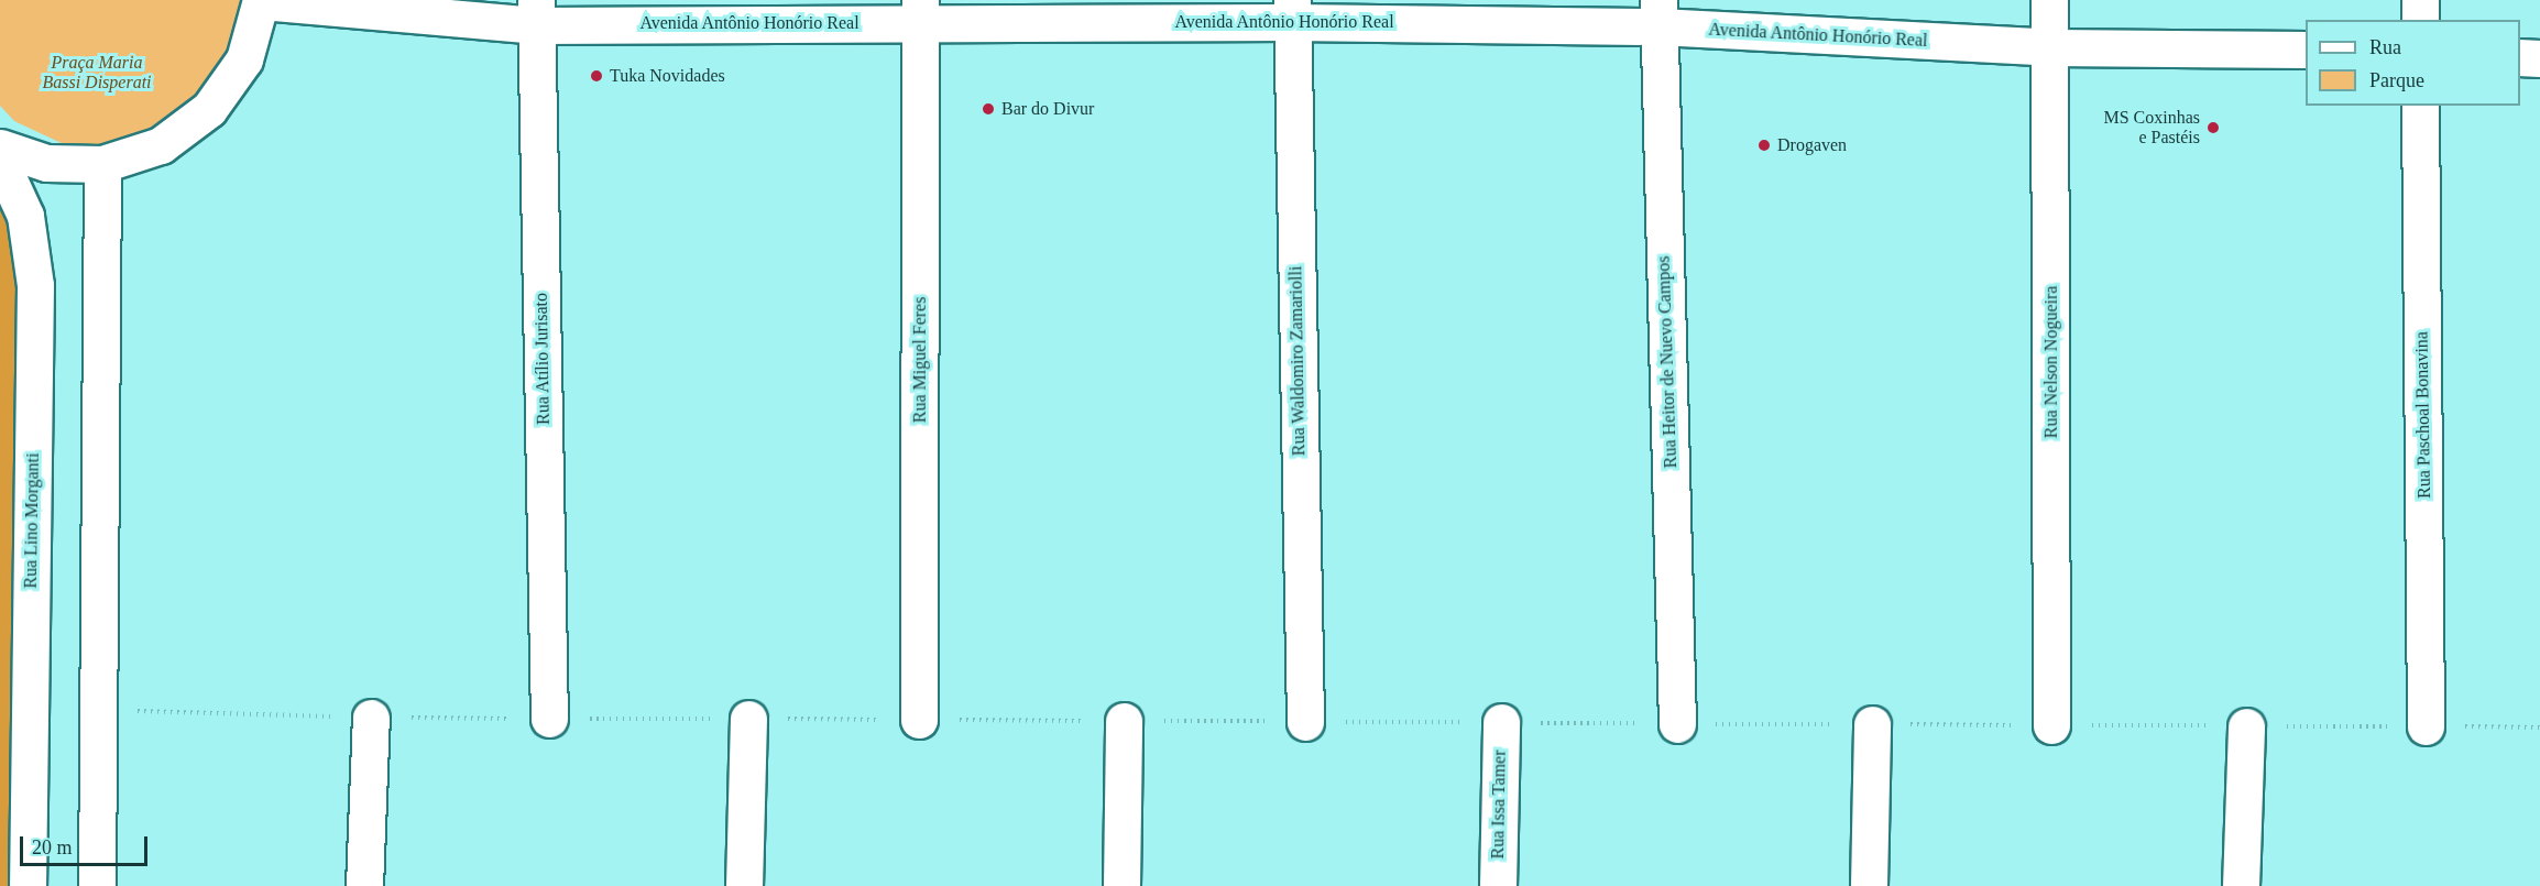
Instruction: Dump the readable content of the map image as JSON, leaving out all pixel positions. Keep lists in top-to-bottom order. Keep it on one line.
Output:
{"streets":{"street":["Avenida Antônio Honório Real","Rua Atílio Jurisato","Rua Miguel Feres","Rua Waldomiro Zamariolli","Rua Heitor de Nuevo Campos","Rua Nelson Nogueira","Rua Paschoal Bonavina","Rua Lino Morganti","Rua Issa Tamer"]},"crossings":[["Avenida Antônio Honório Real","Rua Atílio Jurisato"],["Avenida Antônio Honório Real","Rua Miguel Feres"],["Avenida Antônio Honório Real","Rua Waldomiro Zamariolli"],["Avenida Antônio Honório Real","Rua Heitor de Nuevo Campos"],["Avenida Antônio Honório Real","Rua Nelson Nogueira"]],"parks":["Praça Maria Bassi Disperati"],"places":["Tuka Novidades","Bar do Divur","MS Coxinhas e Pastéis","Drogaven"],"legend":["Rua","Parque"],"scale_bar":"20 m"}
